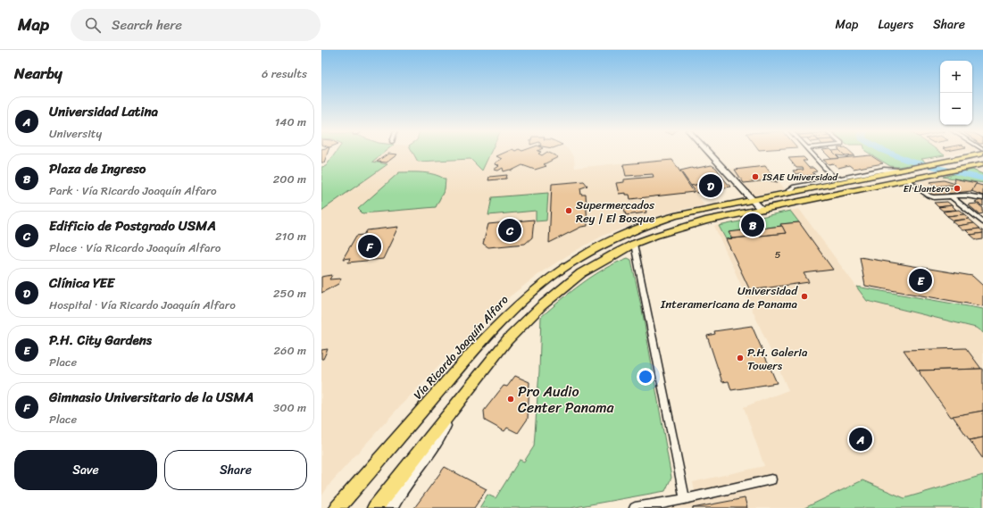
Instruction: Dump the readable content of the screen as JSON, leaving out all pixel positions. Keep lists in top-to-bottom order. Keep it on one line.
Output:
{"streets":{"main road":["Vía Ricardo Joaquín Alfaro"]},"places":["ISAE Universidad","El Llantero","Supermercados Rey | El Bosque","Universidad Interamericana de Panama","P.H. Galeria Towers","Pro Audio Center Panama"],"house_numbers":["5"],"page":{"header":"Map","search":"Search here","nav":["Map","Layers","Share"],"heading":["Nearby","6 results"],"map_buttons":["+","−"],"list":[{"mark":"A","name":"Universidad Latina","note":"University","value":"140 m"},{"mark":"B","name":"Plaza de Ingreso","note":"Park · Vía Ricardo Joaquín Alfaro","value":"200 m"},{"mark":"C","name":"Edificio de Postgrado USMA","note":"Place · Vía Ricardo Joaquín Alfaro","value":"210 m"},{"mark":"D","name":"Clínica YEE","note":"Hospital · Vía Ricardo Joaquín Alfaro","value":"250 m"},{"mark":"E","name":"P.H. City Gardens","note":"Place","value":"260 m"},{"mark":"F","name":"Gimnasio Universitario de la USMA","note":"Place","value":"300 m"}],"pins":["D","B","C","F","E","A"],"buttons":["Save","Share"]}}
